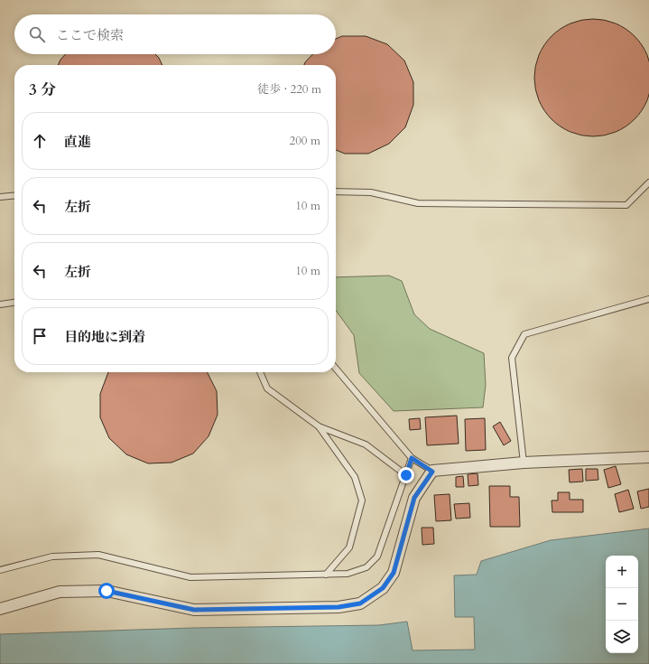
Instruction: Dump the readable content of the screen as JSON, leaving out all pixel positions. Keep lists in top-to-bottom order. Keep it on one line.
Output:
{"page":{"search":"ここで検索","heading":["3 分","徒歩 · 220 m"],"list":[["直進","200 m"],["左折","10 m"],["左折","10 m"],"目的地に到着"],"map_buttons":["+","−"]}}
